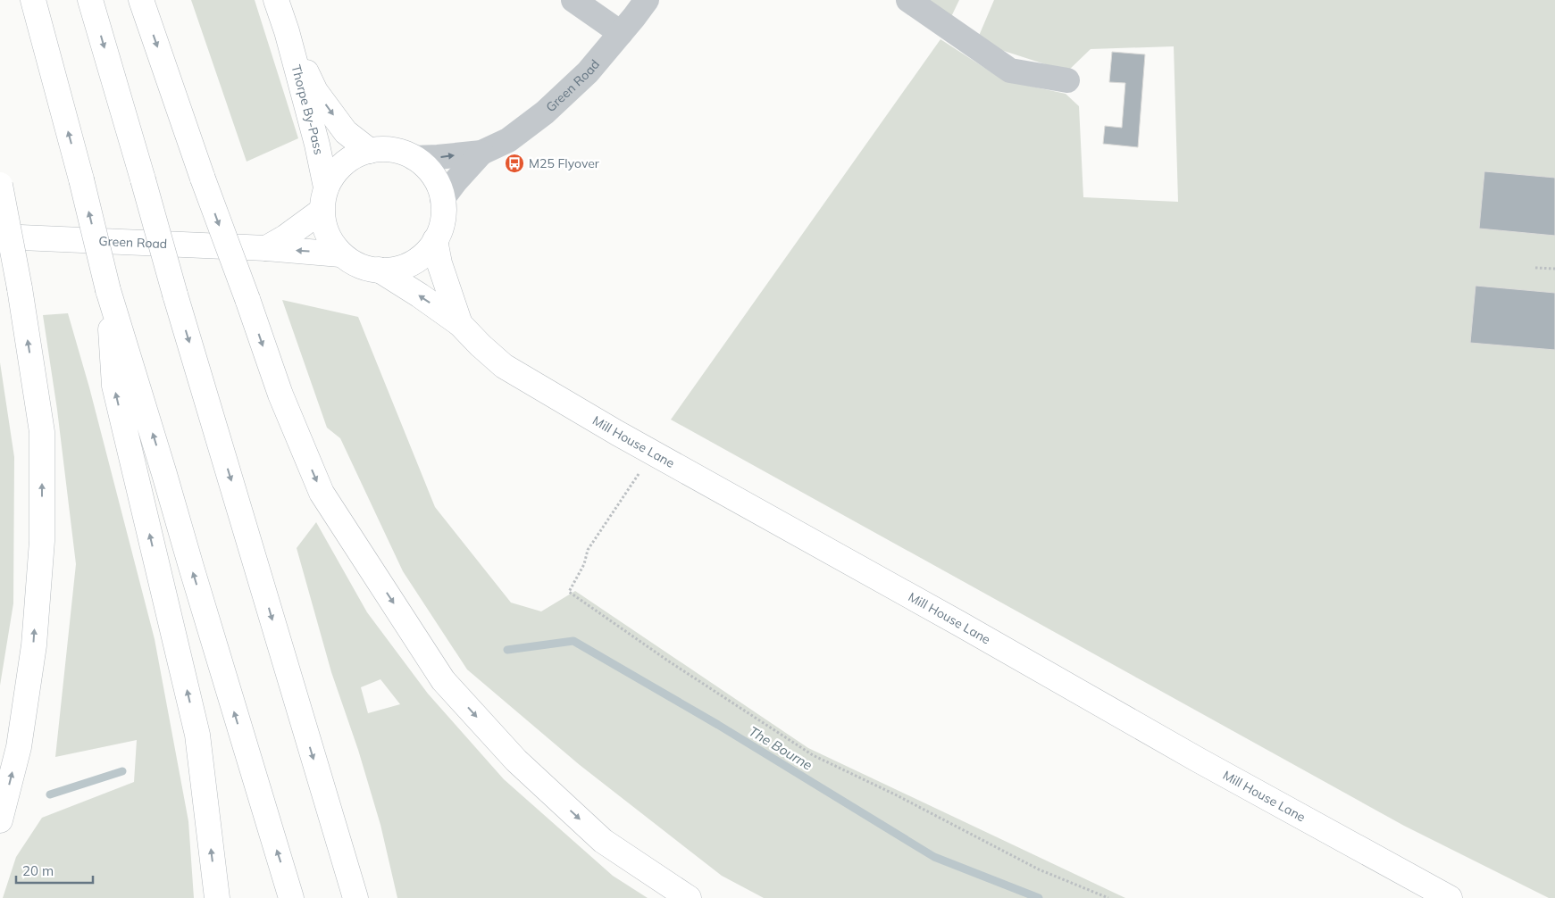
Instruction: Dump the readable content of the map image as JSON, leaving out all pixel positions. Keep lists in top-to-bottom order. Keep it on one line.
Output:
{"streets":{"main road":["Green Road","Thorpe By-Pass","Mill House Lane"]},"crossings":[["Green Road","Thorpe By-Pass"],["Green Road","Mill House Lane"],["Thorpe By-Pass","Mill House Lane"]],"water":["The Bourne"],"places":{"bus stop":["M25 Flyover"]},"scale_bar":"20 m"}
